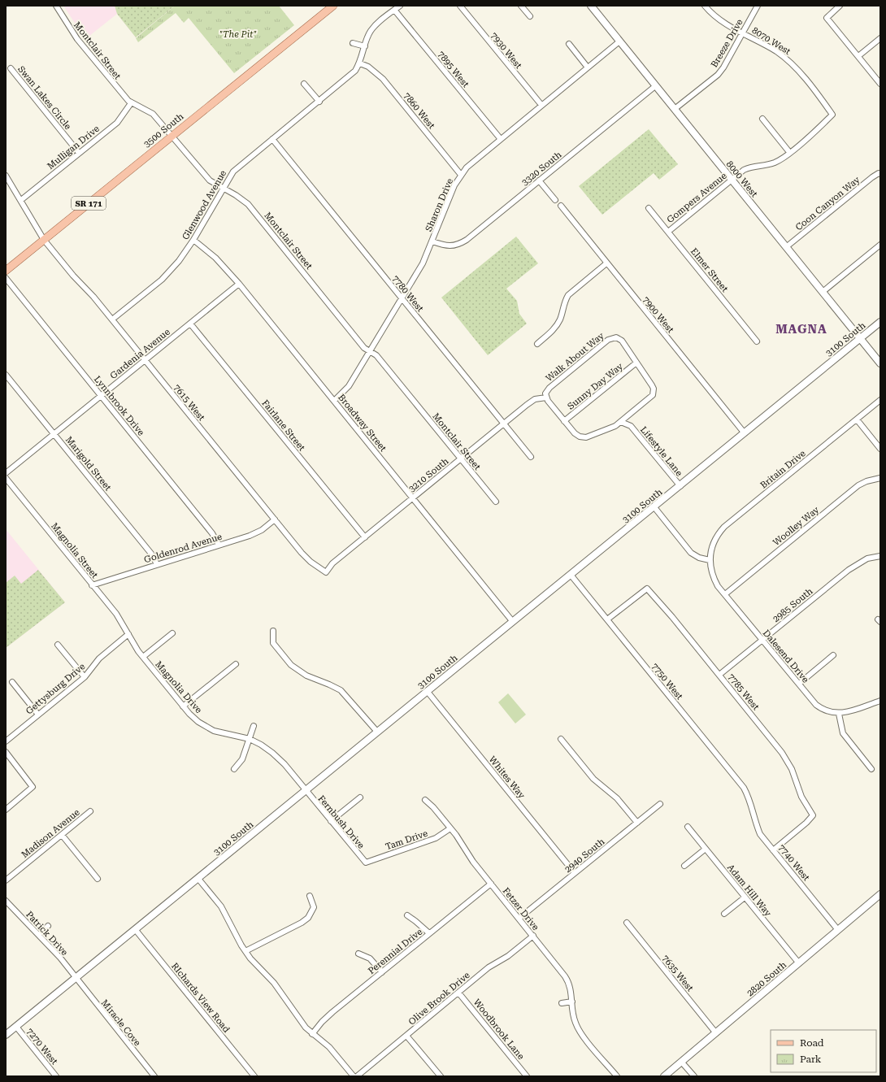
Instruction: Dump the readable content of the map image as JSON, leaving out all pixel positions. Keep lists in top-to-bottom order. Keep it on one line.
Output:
{"streets":{"main road":["3500 South","SR 171"],"street":["8070 West","Breeze Drive","Montclair Street","7930 West","7895 West","Swan Lakes Circle","7860 West","Mulligan Drive","3320 South","8000 West","Gompers Avenue","Coon Canyon Way","Glenwood Avenue","Sharon Drive","Elmer Street","7780 West","7900 West","3100 South","Gardenia Avenue","Walk About Way","Sunny Day Way","7615 West","Lynnbrook Drive","Broadway Street","Fairlane Street","Lifestyle Lane","Marigold Street","Britain Drive","3210 South","Woolley Way","Goldenrod Avenue","Magnolia Street","2985 South","Dalesend Drive","7750 West","Magnolia Drive","Gettysburg Drive","7785 West","Whites Way","Fernbush Drive","Madison Avenue","Tam Drive","2940 South","7740 West","Adam Hill Way","Fetzer Drive","Patrick Drive","Perennial Drive","7635 West","2820 South","RIchards View Road","Olive Brook Drive","Miracle Cove","Woodbrook Lane","7270 West"]},"crossings":[["8070 West","Breeze Drive"],["8070 West","Gompers Avenue"],["Breeze Drive","8000 West"],["Montclair Street","3500 South"],["Montclair Street","Mulligan Drive"],["Montclair Street","Glenwood Avenue"],["Montclair Street","Sharon Drive"],["Montclair Street","3210 South"],["7930 West","Sharon Drive"],["7895 West","Glenwood Avenue"],["7895 West","Sharon Drive"],["Swan Lakes Circle","Mulligan Drive"],["7860 West","Glenwood Avenue"],["7860 West","Sharon Drive"],["3500 South","7615 West"],["Mulligan Drive","7615 West"],["3320 South","8000 West"],["3320 South","Sharon Drive"],["8000 West","Gompers Avenue"],["8000 West","Coon Canyon Way"],["8000 West","Sharon Drive"],["8000 West","3100 South"],["Gompers Avenue","Elmer Street"],["Glenwood Avenue","7780 West"],["Glenwood Avenue","7615 West"],["Glenwood Avenue","Broadway Street"],["Sharon Drive","7780 West"],["Sharon Drive","Broadway Street"],["7780 West","3210 South"],["7900 West","3100 South"],["3100 South","Broadway Street"],["3100 South","Lifestyle Lane"],["3100 South","7750 West"],["3100 South","Magnolia Drive"],["3100 South","Whites Way"],["3100 South","Fernbush Drive"],["3100 South","Patrick Drive"],["3100 South","RIchards View Road"],["3100 South","Miracle Cove"],["3100 South","7270 West"],["Gardenia Avenue","7615 West"],["Gardenia Avenue","Lynnbrook Drive"],["Gardenia Avenue","Broadway Street"],["Gardenia Avenue","Fairlane Street"],["Gardenia Avenue","Marigold Street"],["Walk About Way","Sunny Day Way"],["Walk About Way","3210 South"],["7615 West","3210 South"],["7615 West","Goldenrod Avenue"],["Lynnbrook Drive","Goldenrod Avenue"],["Broadway Street","3210 South"],["Fairlane Street","3210 South"],["Marigold Street","Goldenrod Avenue"],["Britain Drive","Dalesend Drive"],["Woolley Way","Dalesend Drive"],["Goldenrod Avenue","Magnolia Street"],["Magnolia Street","Magnolia Drive"],["Magnolia Street","Gettysburg Drive"],["2985 South","Dalesend Drive"],["2985 South","7785 West"],["7750 West","7785 West"],["7750 West","7740 West"],["Magnolia Drive","Gettysburg Drive"],["Magnolia Drive","Fernbush Drive"],["7785 West","7740 West"],["Whites Way","2940 South"],["Fernbush Drive","Tam Drive"],["Tam Drive","Fetzer Drive"],["2940 South","Fetzer Drive"],["7740 West","2820 South"],["Adam Hill Way","2820 South"],["Fetzer Drive","Perennial Drive"],["Fetzer Drive","Olive Brook Drive"],["Patrick Drive","Miracle Cove"],["7635 West","2820 South"],["Olive Brook Drive","Woodbrook Lane"]],"districts":["MAGNA"],"parks":["\"The Pit\""],"legend":["Road","Park"]}
